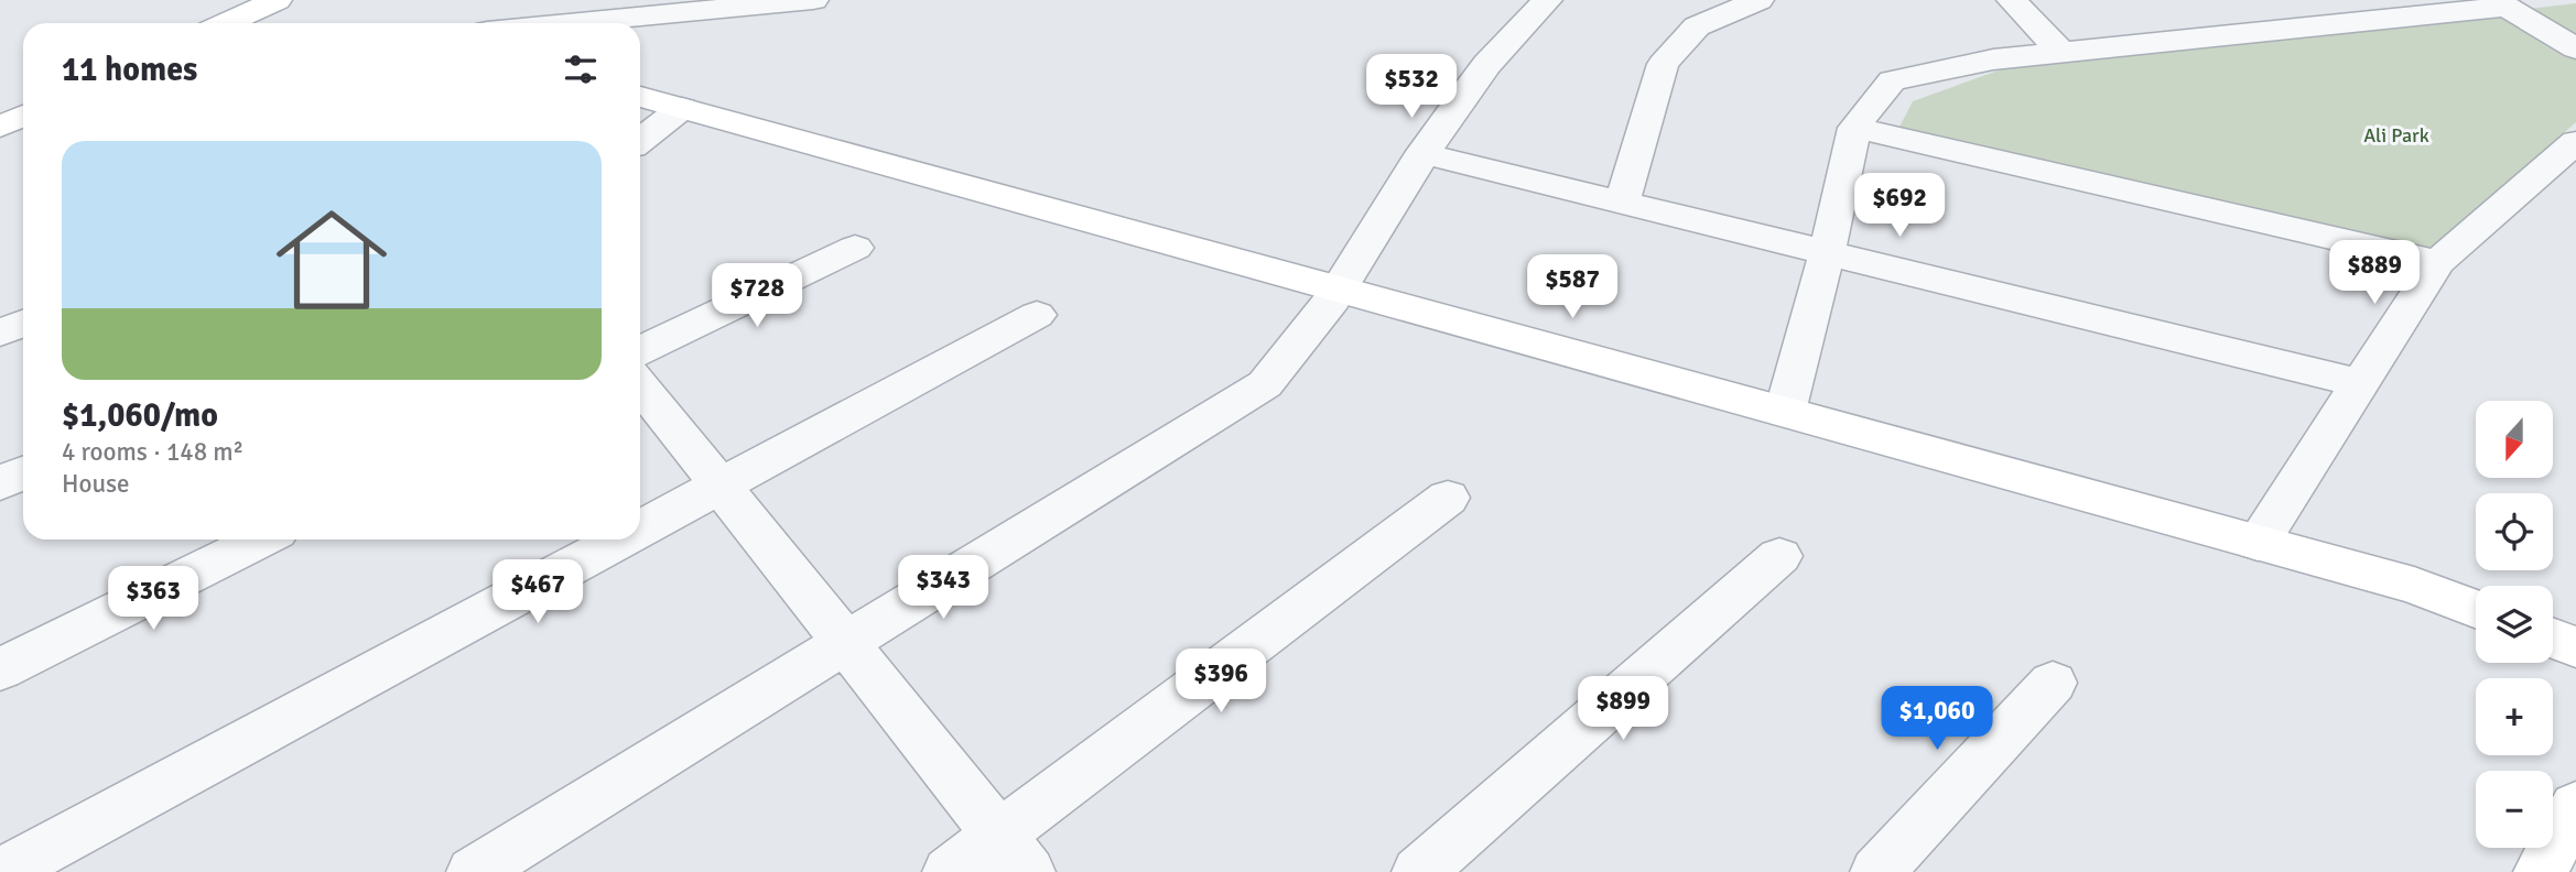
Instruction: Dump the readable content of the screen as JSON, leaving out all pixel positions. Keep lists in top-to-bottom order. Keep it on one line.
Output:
{"parks":["Ali Park"],"north":"bottom","page":{"heading":"11 homes","price":["$532","$692","$889","$587","$728","$343","$467","$363","$396","$899","$1,060"],"list":[{"name":"$1,060/mo","note":"4 rooms · 148 m² · House"}],"map_buttons":["+","−"]}}
